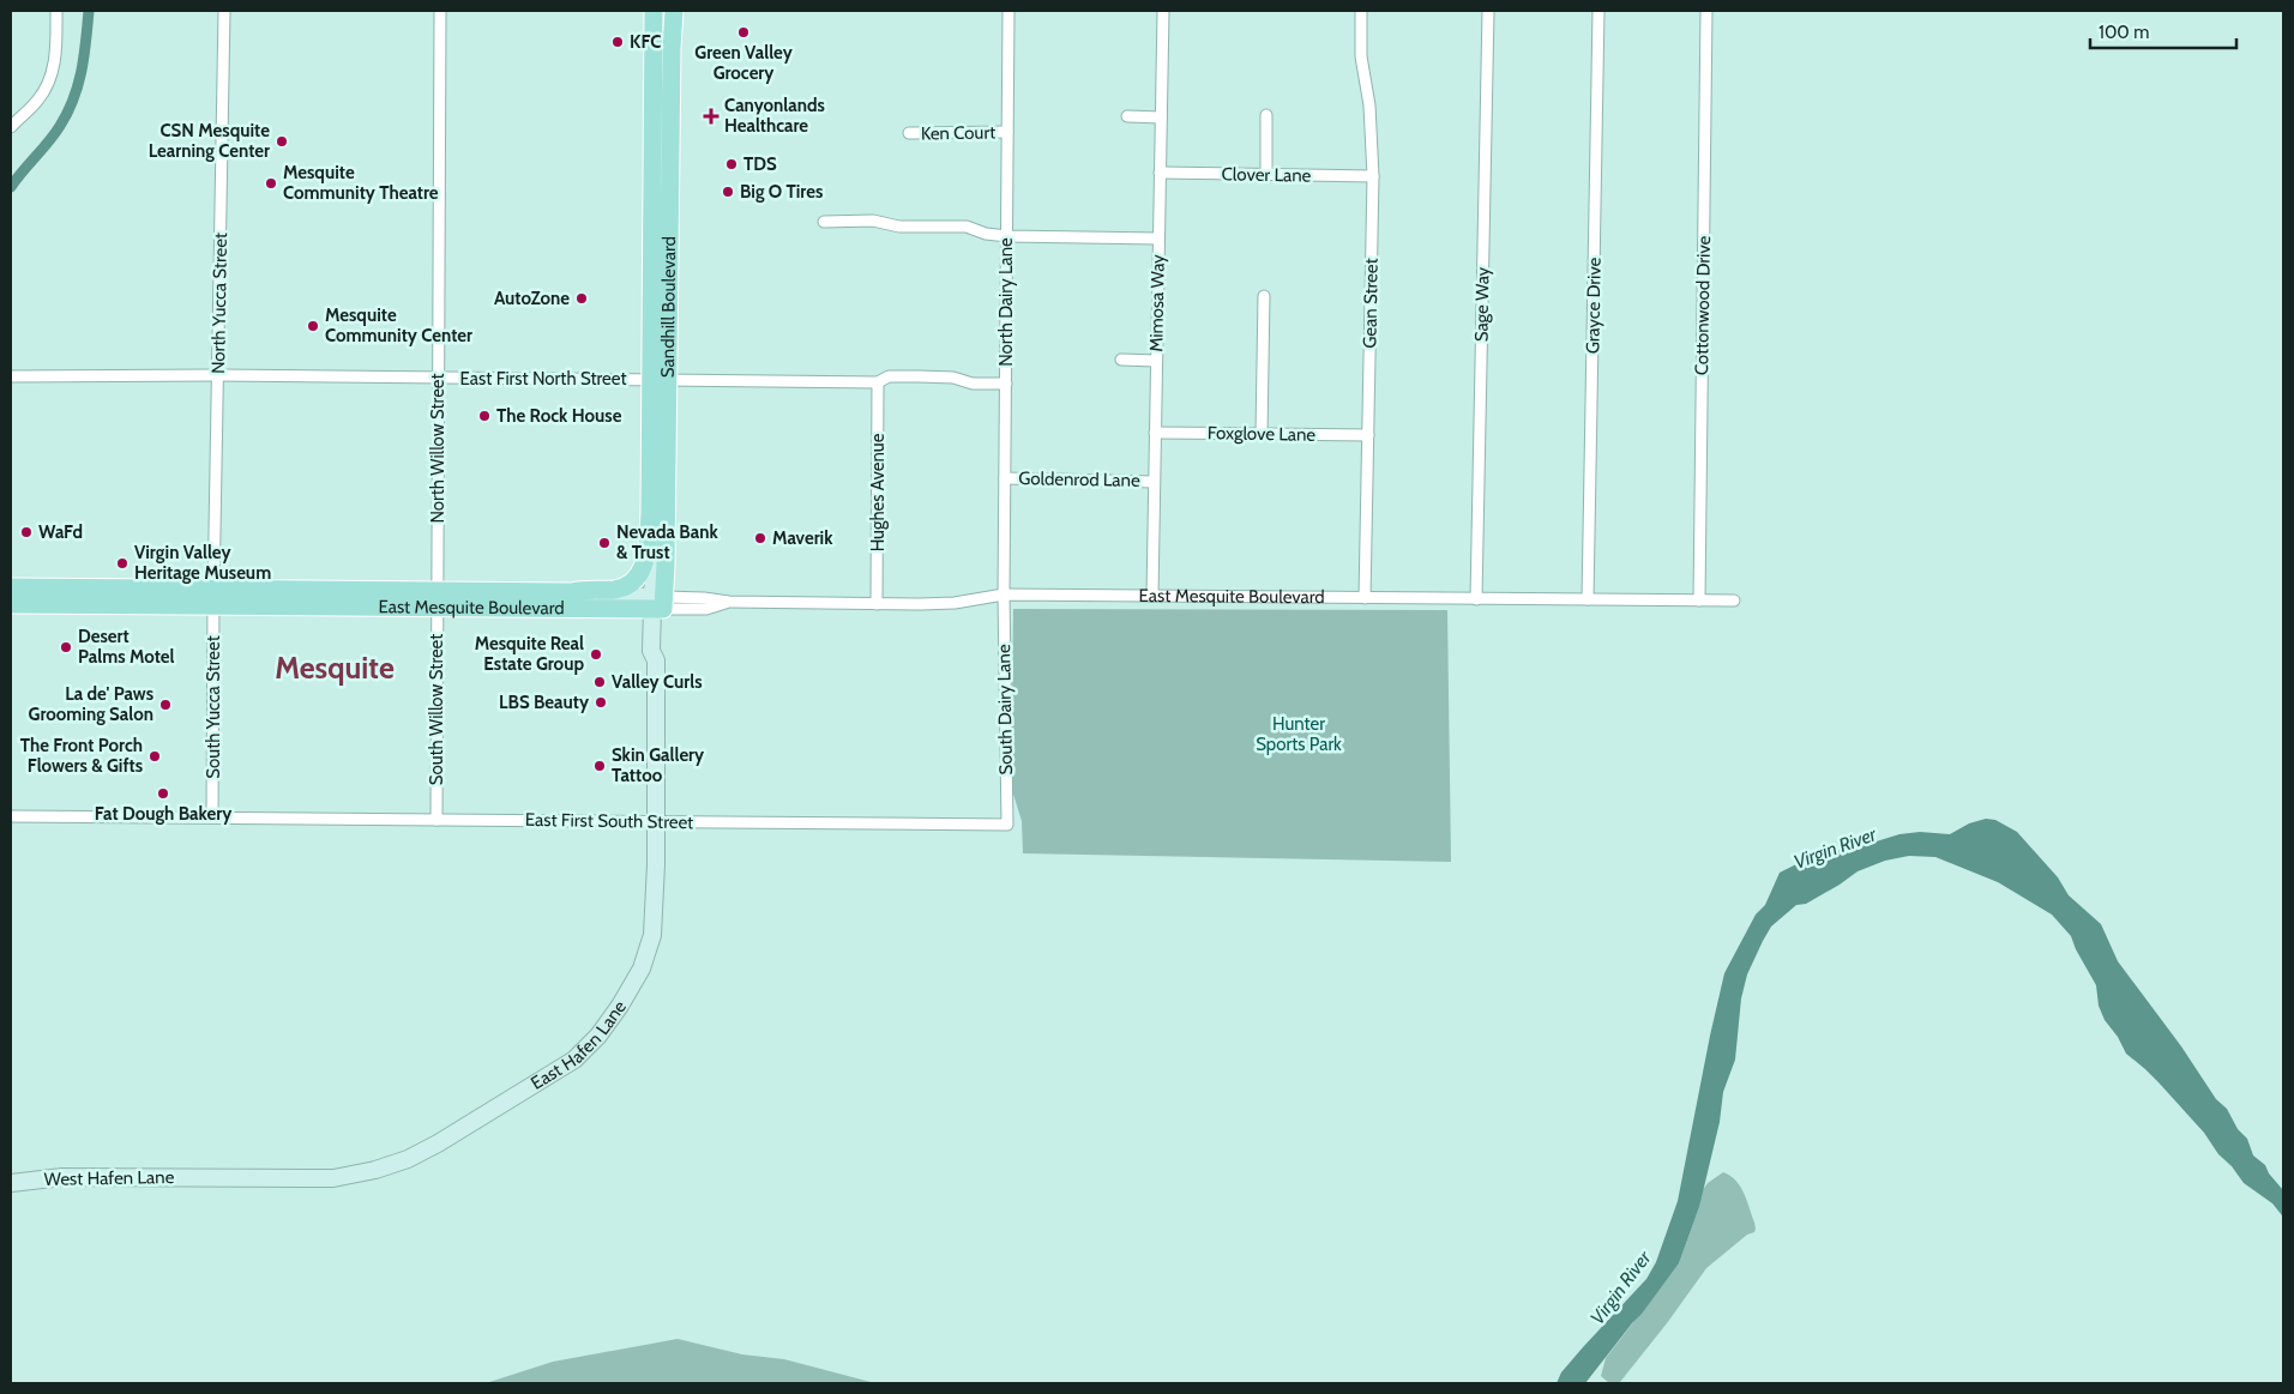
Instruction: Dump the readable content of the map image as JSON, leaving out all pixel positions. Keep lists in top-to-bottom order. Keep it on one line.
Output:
{"streets":{"main road":["Sandhill Boulevard","East Mesquite Boulevard","East Hafen Lane","West Hafen Lane"],"street":["Ken Court","Clover Lane","North Dairy Lane","North Yucca Street","Mimosa Way","Gean Street","Sage Way","Grayce Drive","Cottonwood Drive","East First North Street","Foxglove Lane","North Willow Street","Goldenrod Lane","Hughes Avenue","South Yucca Street","South Willow Street","South Dairy Lane","East First South Street"]},"crossings":[["Ken Court","North Dairy Lane"],["Clover Lane","Mimosa Way"],["Clover Lane","Gean Street"],["North Dairy Lane","East First North Street"],["North Dairy Lane","Goldenrod Lane"],["North Dairy Lane","East Mesquite Boulevard"],["North Dairy Lane","South Dairy Lane"],["North Yucca Street","East First North Street"],["North Yucca Street","East Mesquite Boulevard"],["North Yucca Street","South Yucca Street"],["Mimosa Way","Foxglove Lane"],["Mimosa Way","Goldenrod Lane"],["Mimosa Way","East Mesquite Boulevard"],["Gean Street","Foxglove Lane"],["Gean Street","East Mesquite Boulevard"],["Sage Way","East Mesquite Boulevard"],["Grayce Drive","East Mesquite Boulevard"],["Cottonwood Drive","East Mesquite Boulevard"],["Sandhill Boulevard","East First North Street"],["Sandhill Boulevard","East Mesquite Boulevard"],["Sandhill Boulevard","East Hafen Lane"],["East First North Street","North Willow Street"],["East First North Street","Hughes Avenue"],["North Willow Street","East Mesquite Boulevard"],["North Willow Street","South Willow Street"],["Hughes Avenue","East Mesquite Boulevard"],["East Mesquite Boulevard","South Yucca Street"],["East Mesquite Boulevard","South Willow Street"],["East Mesquite Boulevard","South Dairy Lane"],["East Mesquite Boulevard","East Hafen Lane"],["South Yucca Street","East First South Street"],["South Willow Street","East First South Street"],["South Dairy Lane","East First South Street"],["East First South Street","East Hafen Lane"],["East Hafen Lane","West Hafen Lane"]],"districts":["Mesquite"],"water":["Virgin River"],"parks":["Hunter Sports Park"],"places":{"other":["Green Valley Grocery","KFC","CSN Mesquite Learning Center","TDS","Mesquite Community Theatre","Big O Tires","AutoZone","Mesquite Community Center","The Rock House","WaFd","Maverik","Nevada Bank & Trust","Virgin Valley Heritage Museum","Desert Palms Motel","Mesquite Real Estate Group","Valley Curls","LBS Beauty","La de' Paws Grooming Salon","The Front Porch Flowers & Gifts","Skin Gallery Tattoo","Fat Dough Bakery"],"health":["Canyonlands Healthcare"]},"scale_bar":"100 m"}
